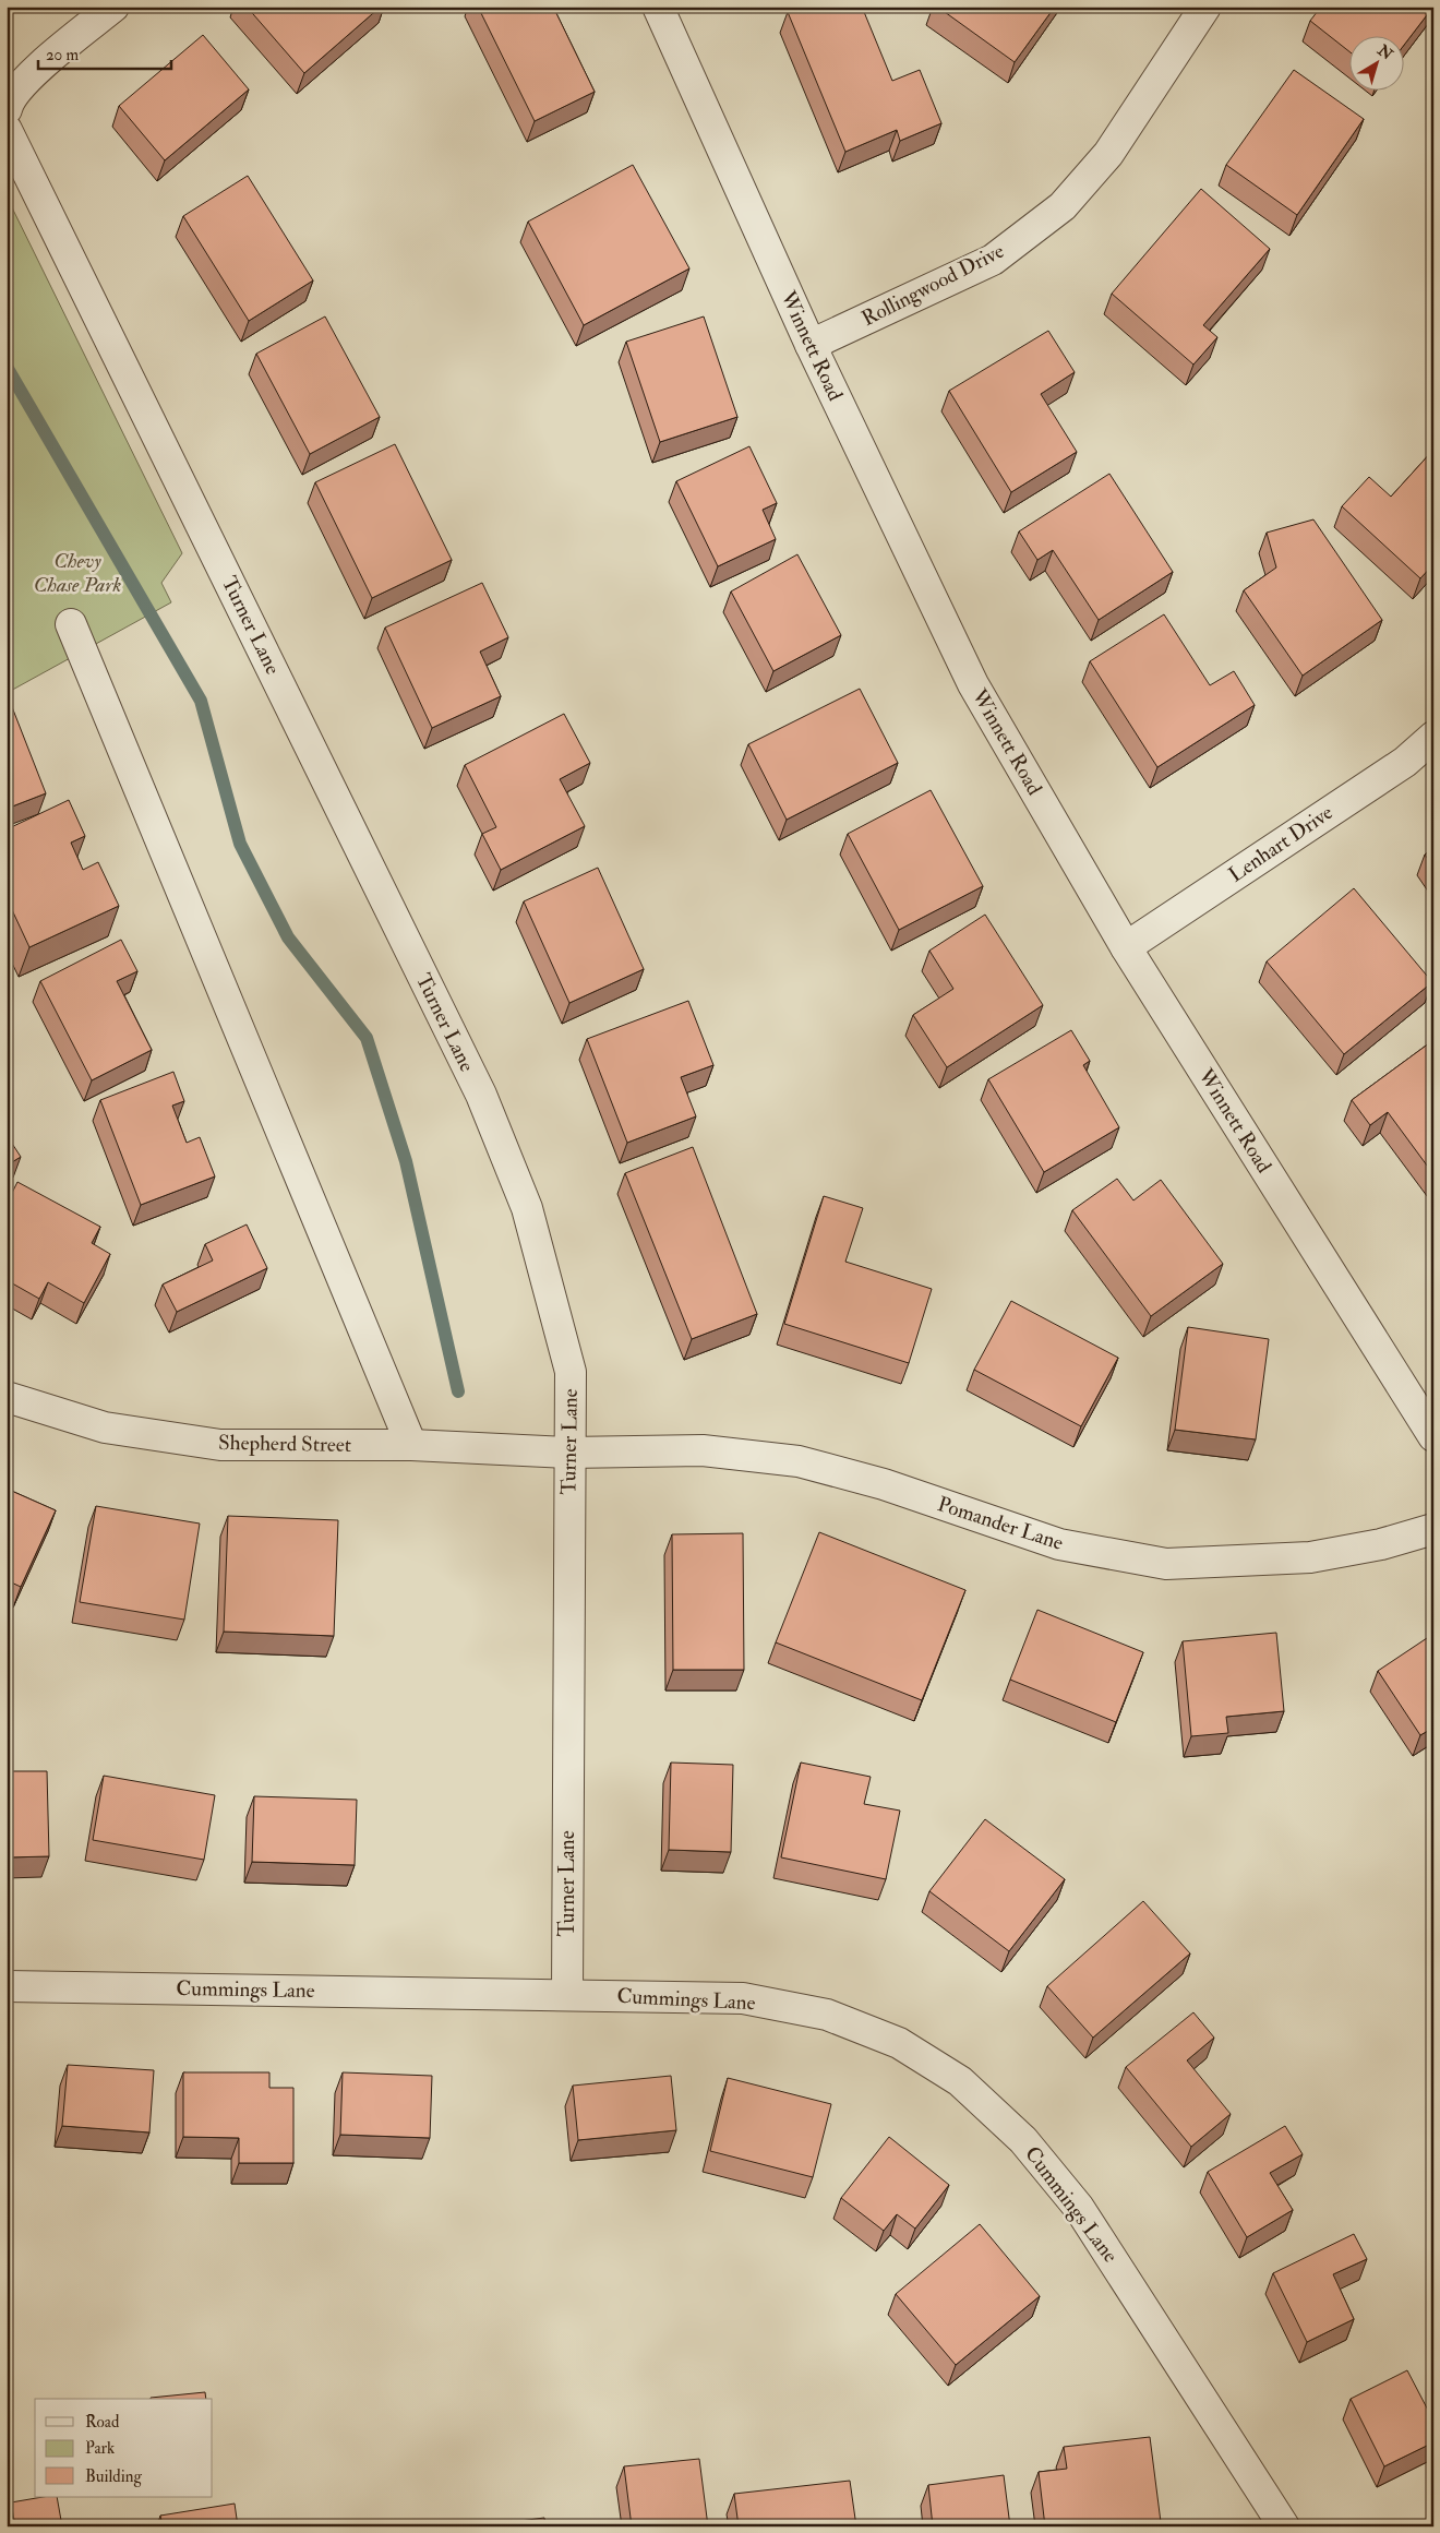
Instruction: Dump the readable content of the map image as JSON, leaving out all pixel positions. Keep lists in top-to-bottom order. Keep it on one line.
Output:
{"streets":{"street":["Rollingwood Drive","Winnett Road","Turner Lane","Lenhart Drive","Shepherd Street","Pomander Lane","Cummings Lane"]},"crossings":[["Rollingwood Drive","Winnett Road"],["Winnett Road","Lenhart Drive"],["Turner Lane","Shepherd Street"],["Turner Lane","Pomander Lane"],["Turner Lane","Cummings Lane"],["Shepherd Street","Pomander Lane"]],"parks":["Chevy Chase Park"],"legend":["Road","Park","Building"],"scale_bar":"20 m","north":"top right"}
